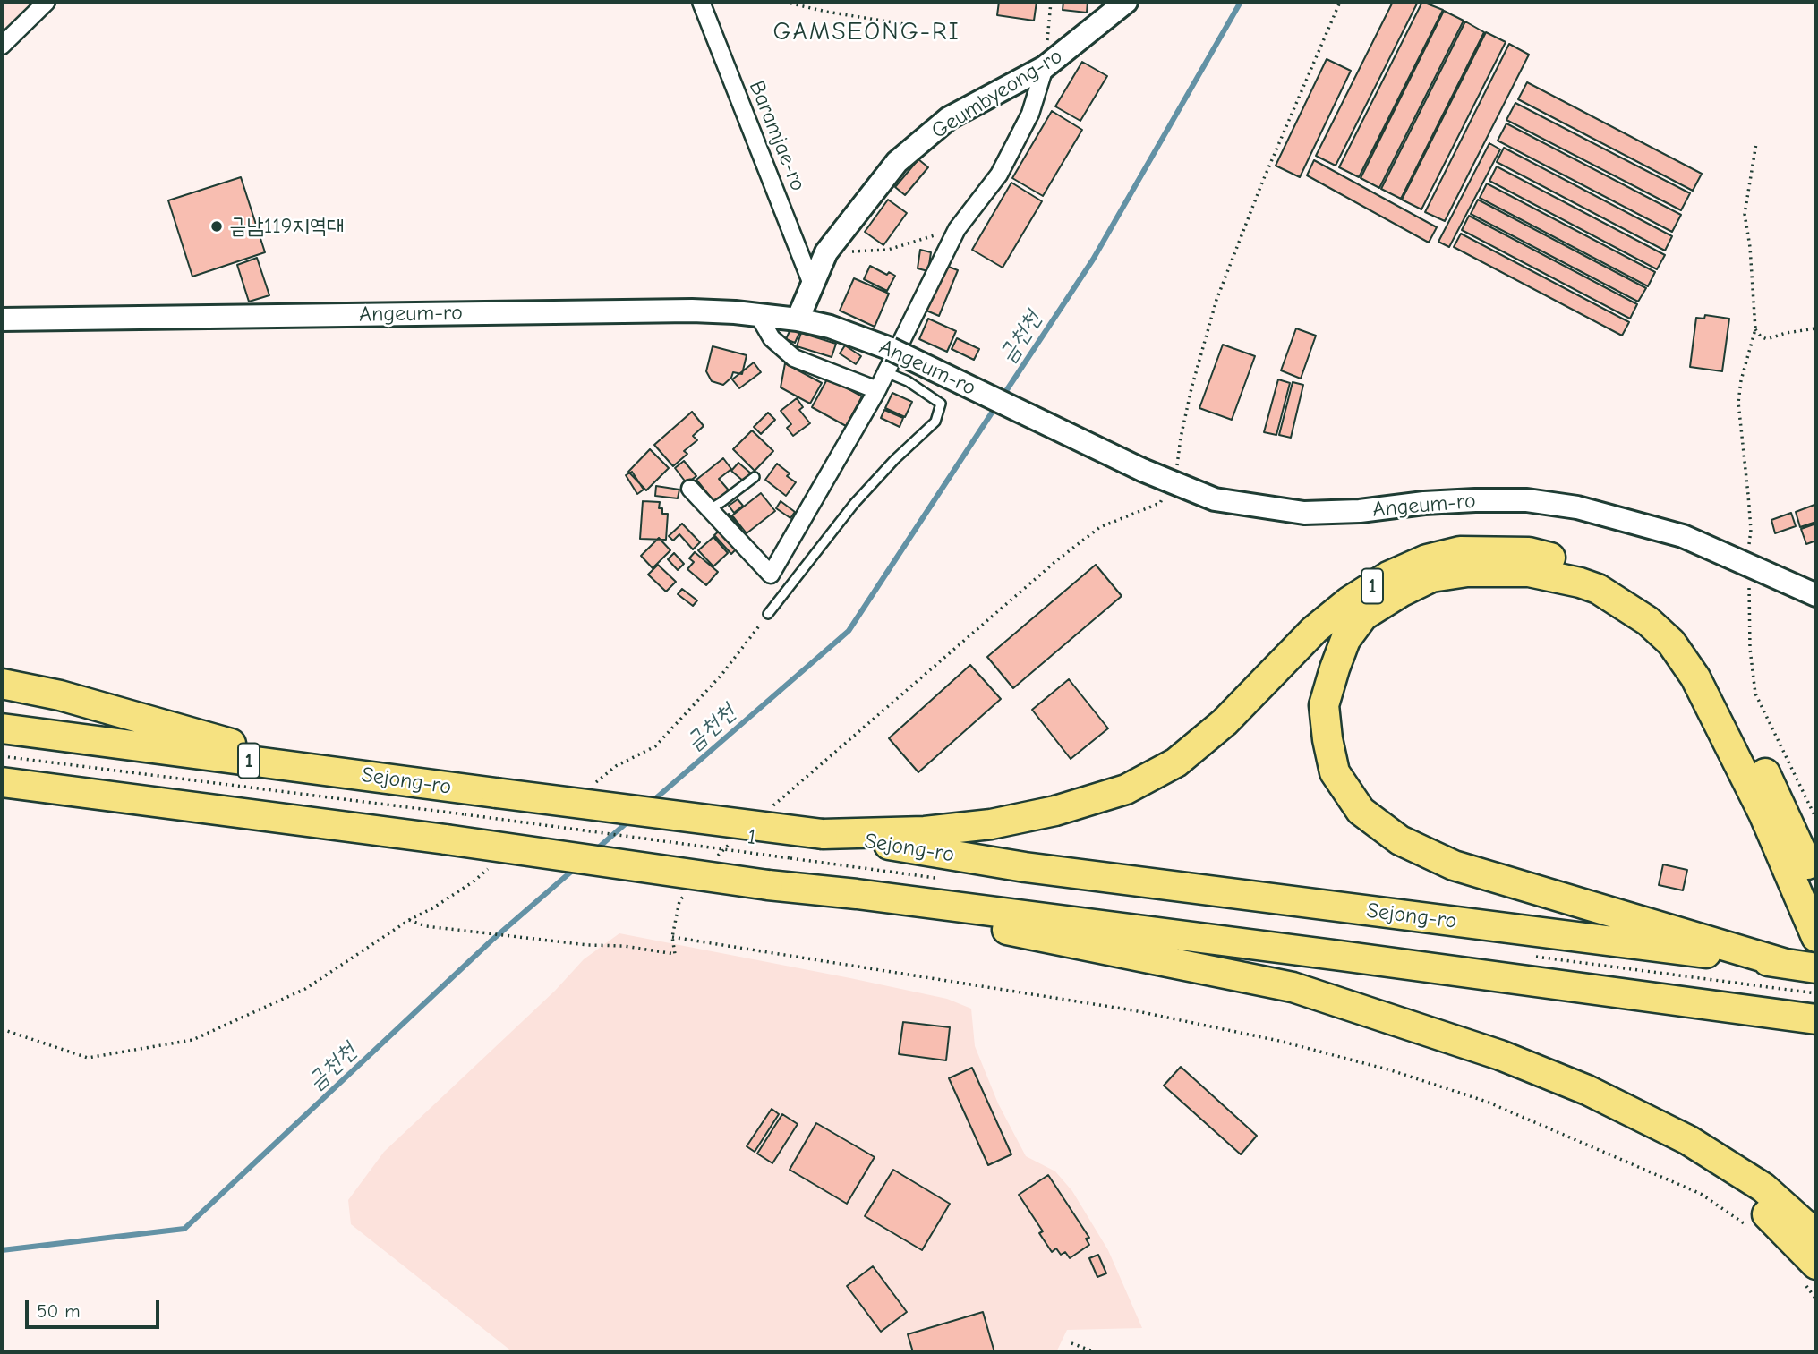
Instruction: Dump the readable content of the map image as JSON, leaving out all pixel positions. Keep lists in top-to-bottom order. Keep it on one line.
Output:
{"streets":{"highway":["1","Sejong-ro"],"street":["Geumbyeong-ro","Baramjae-ro","Angeum-ro"]},"crossings":[["Geumbyeong-ro","Baramjae-ro"],["Geumbyeong-ro","Angeum-ro"],["1","Sejong-ro"]],"districts":["GAMSEONG-RI"],"water":["금천천"],"places":["금남119지역대"],"scale_bar":"50 m"}
